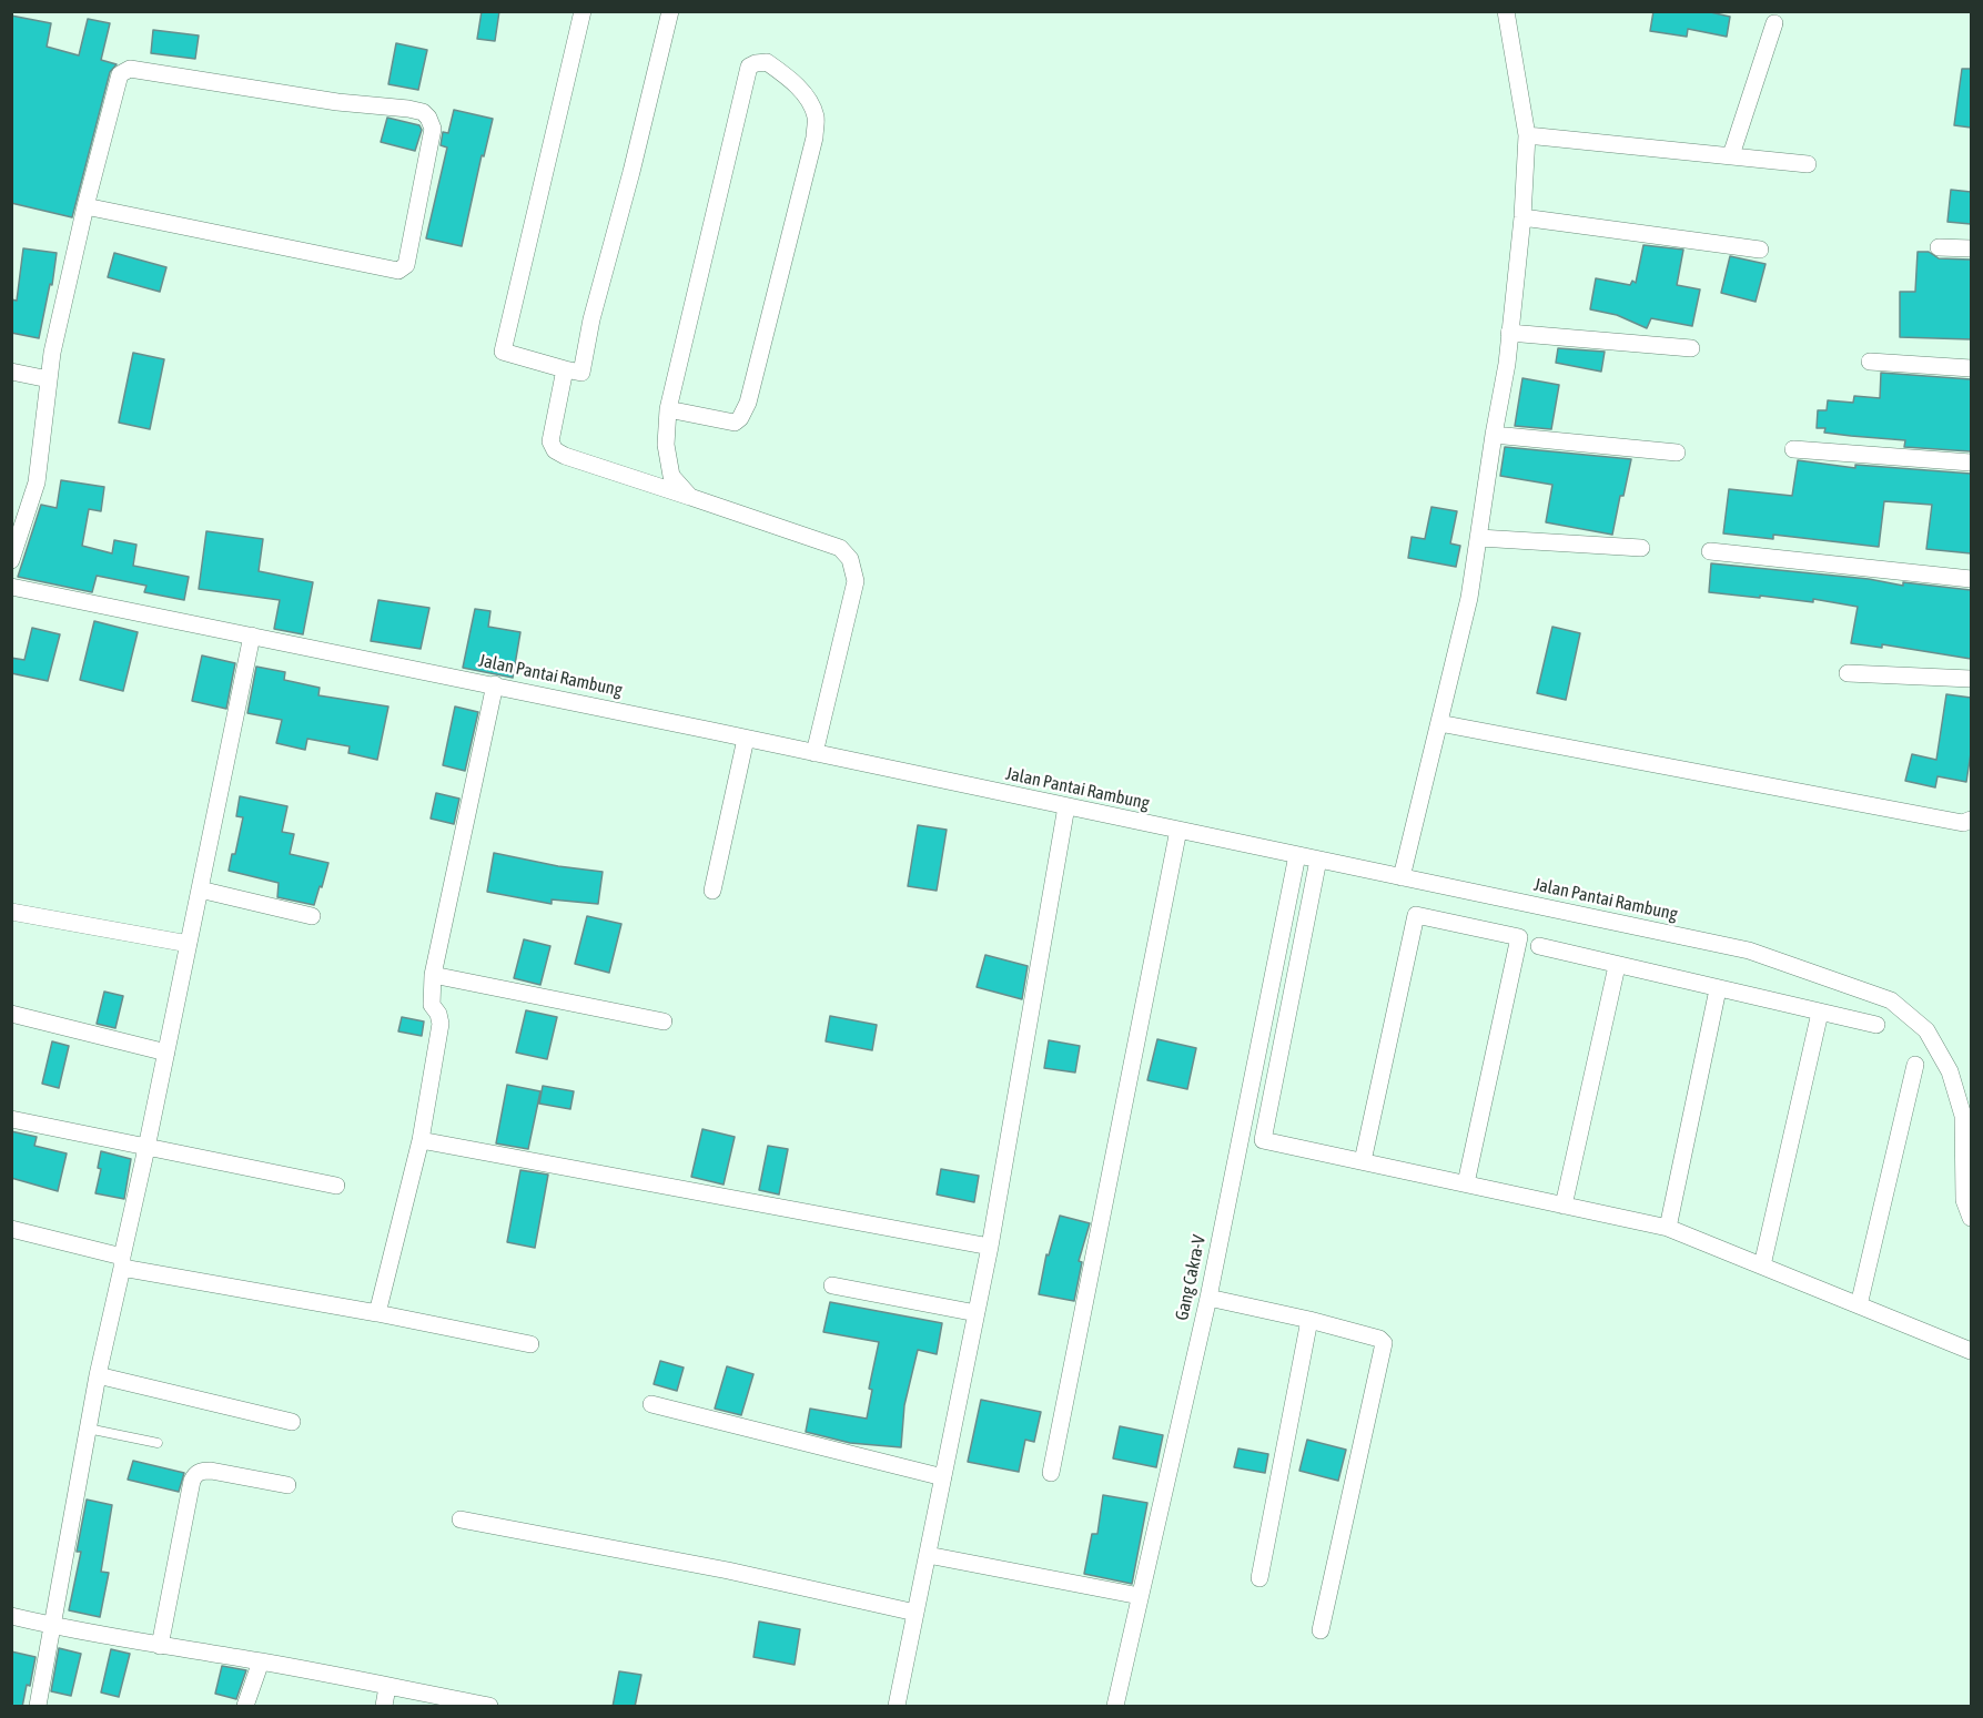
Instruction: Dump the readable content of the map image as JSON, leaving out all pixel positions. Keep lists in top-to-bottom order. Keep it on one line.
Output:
{"streets":{"street":["Jalan Pantai Rambung","Gang Cakra-V"]},"crossings":[["Jalan Pantai Rambung","Gang Cakra-V"]]}
